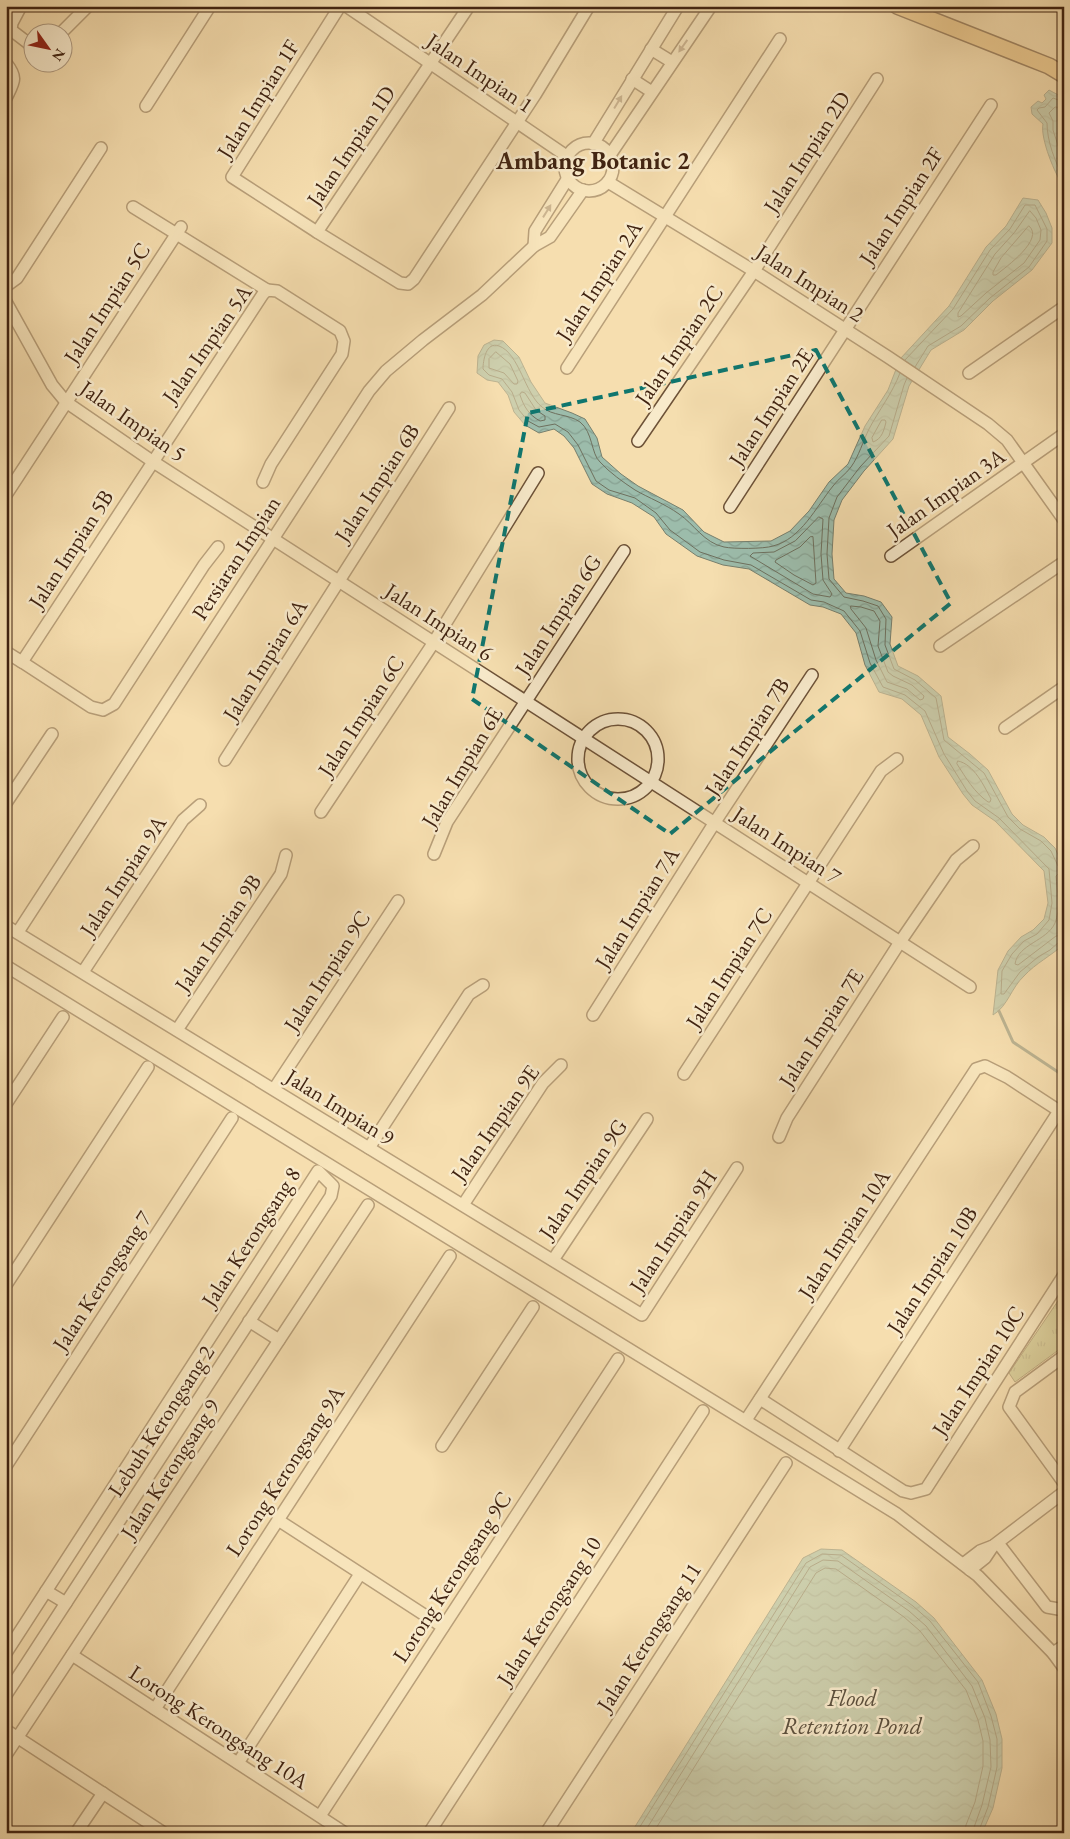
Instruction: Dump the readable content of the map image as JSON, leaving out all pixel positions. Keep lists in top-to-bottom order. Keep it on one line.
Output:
{"streets":{"street":["Jalan Impian 1","Jalan Impian 1F","Jalan Impian 1D","Jalan Impian 2D","Jalan Impian 2F","Jalan Impian 2A","Jalan Impian 2","Jalan Impian 5C","Jalan Impian 5A","Jalan Impian 2C","Jalan Impian 2E","Jalan Impian 5","Jalan Impian 6B","Jalan Impian 3A","Jalan Impian 5B","Persiaran Impian","Jalan Impian 6G","Jalan Impian 6","Jalan Impian 6A","Jalan Impian 6C","Jalan Impian 7B","Jalan Impian 6E","Jalan Impian 7","Jalan Impian 9A","Jalan Impian 7A","Jalan Impian 9B","Jalan Impian 7C","Jalan Impian 9C","Jalan Impian 7E","Jalan Impian 9","Jalan Impian 9E","Jalan Impian 9G","Jalan Impian 9H","Jalan Impian 10A","Jalan Kerongsang 8","Jalan Impian 10B","Jalan Kerongsang 7","Jalan Impian 10C","Lebuh Kerongsang 2","Jalan Kerongsang 9","Lorong Kerongsang 9A","Lorong Kerongsang 9C","Jalan Kerongsang 10","Jalan Kerongsang 11","Lorong Kerongsang 10A"]},"crossings":[["Jalan Impian 1","Jalan Impian 1D"],["Jalan Impian 1","Jalan Impian 2"],["Jalan Impian 1","Persiaran Impian"],["Jalan Impian 1F","Jalan Impian 1D"],["Jalan Impian 2D","Jalan Impian 2"],["Jalan Impian 2D","Jalan Impian 2C"],["Jalan Impian 2F","Jalan Impian 2"],["Jalan Impian 2F","Jalan Impian 2E"],["Jalan Impian 2A","Jalan Impian 2"],["Jalan Impian 2","Jalan Impian 2C"],["Jalan Impian 2","Jalan Impian 2E"],["Jalan Impian 2","Jalan Impian 3A"],["Jalan Impian 2","Persiaran Impian"],["Jalan Impian 5C","Jalan Impian 5"],["Jalan Impian 5A","Jalan Impian 5"],["Jalan Impian 5A","Jalan Impian 5B"],["Jalan Impian 5","Jalan Impian 5B"],["Jalan Impian 5","Persiaran Impian"],["Jalan Impian 5","Jalan Impian 6"],["Jalan Impian 6B","Jalan Impian 6"],["Jalan Impian 6B","Jalan Impian 6A"],["Persiaran Impian","Jalan Impian 6"],["Persiaran Impian","Jalan Impian 9"],["Jalan Impian 6G","Jalan Impian 6"],["Jalan Impian 6G","Jalan Impian 6E"],["Jalan Impian 6","Jalan Impian 6A"],["Jalan Impian 6","Jalan Impian 6C"],["Jalan Impian 6","Jalan Impian 6E"],["Jalan Impian 6","Jalan Impian 7"],["Jalan Impian 7B","Jalan Impian 7"],["Jalan Impian 7B","Jalan Impian 7A"],["Jalan Impian 7","Jalan Impian 7A"],["Jalan Impian 7","Jalan Impian 7C"],["Jalan Impian 7","Jalan Impian 7E"],["Jalan Impian 9A","Jalan Impian 9"],["Jalan Impian 9B","Jalan Impian 9"],["Jalan Impian 9C","Jalan Impian 9"],["Jalan Impian 9","Jalan Impian 9E"],["Jalan Impian 9","Jalan Impian 9G"],["Jalan Impian 9","Jalan Impian 9H"],["Jalan Impian 10A","Jalan Impian 10B"],["Jalan Kerongsang 8","Lebuh Kerongsang 2"],["Jalan Impian 10B","Jalan Impian 10C"],["Jalan Kerongsang 9","Lorong Kerongsang 10A"],["Lorong Kerongsang 9A","Lorong Kerongsang 10A"],["Lorong Kerongsang 9C","Lorong Kerongsang 10A"]],"districts":["Ambang Botanic 2"],"water":["Flood Retention Pond"],"north":"bottom right"}
